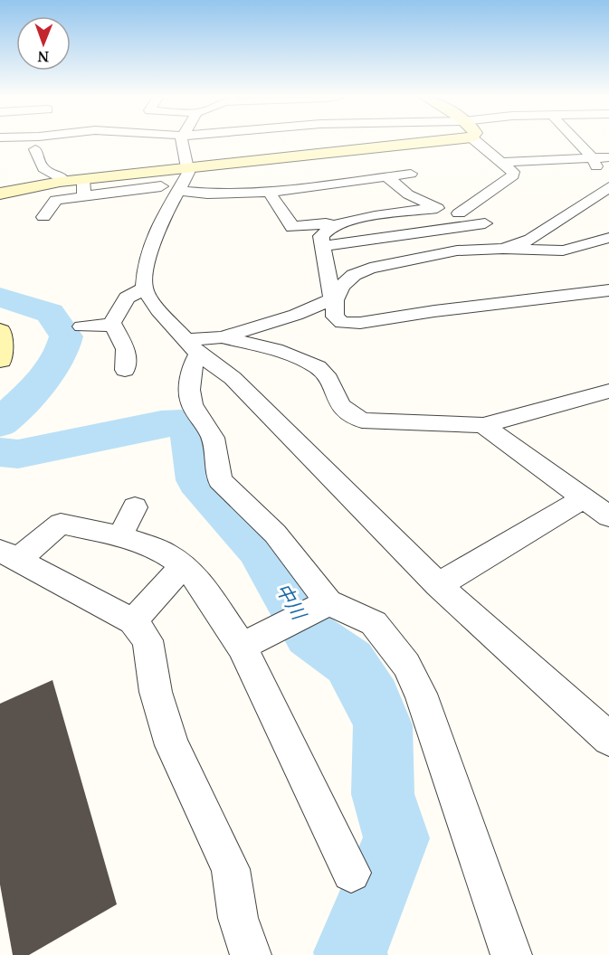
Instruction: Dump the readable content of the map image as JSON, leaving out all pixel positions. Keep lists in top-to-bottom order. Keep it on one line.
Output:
{"water":["中川"],"north":"bottom"}
